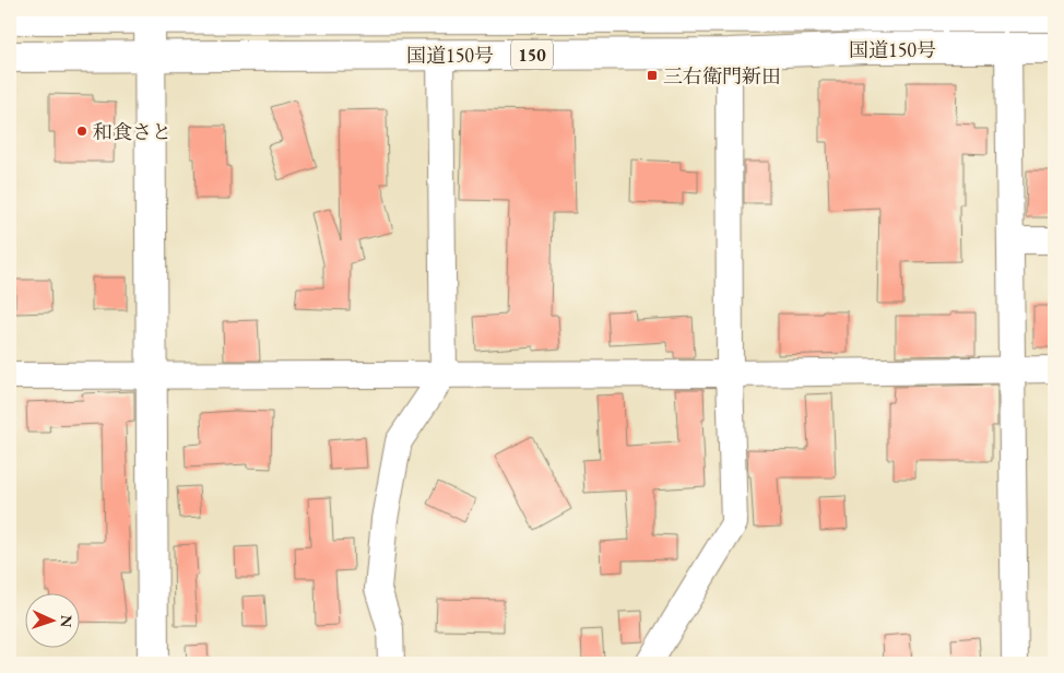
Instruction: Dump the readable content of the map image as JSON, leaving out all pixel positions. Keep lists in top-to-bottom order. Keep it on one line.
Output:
{"streets":{"main road":["国道150号","150"]},"places":{"transit":["三右衛門新田"],"other":["和食さと"]},"north":"right"}
